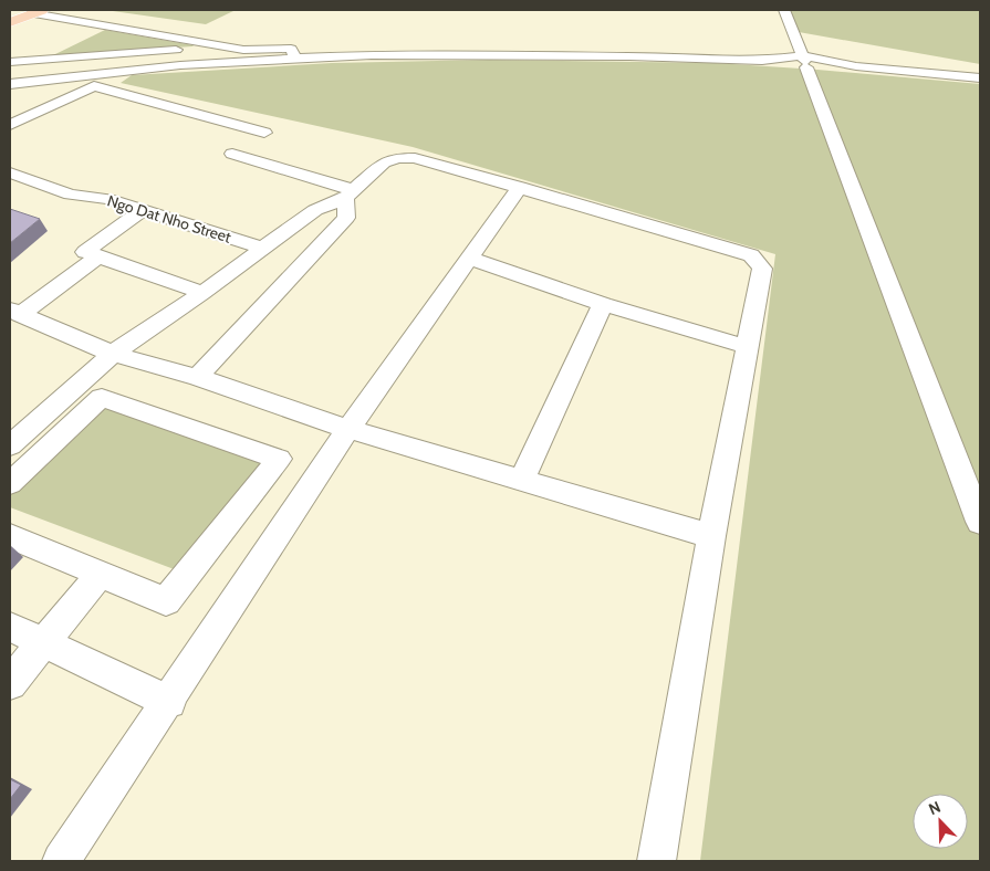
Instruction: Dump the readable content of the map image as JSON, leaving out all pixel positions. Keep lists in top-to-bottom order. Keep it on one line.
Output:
{"streets":{"street":["Ngo Dat Nho Street"]},"north":"top left"}
